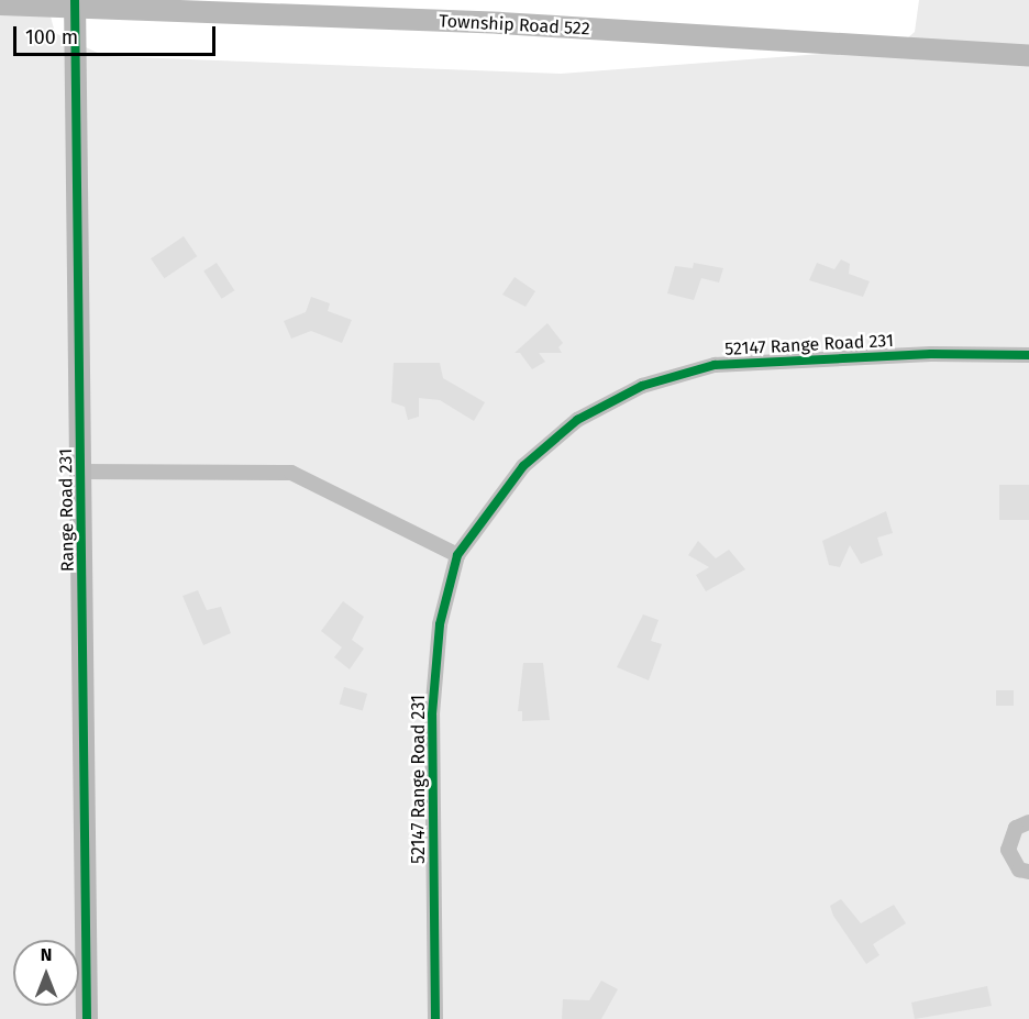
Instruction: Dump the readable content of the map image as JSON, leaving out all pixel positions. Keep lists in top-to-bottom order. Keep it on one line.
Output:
{"streets":{"main road":["Township Road 522","Range Road 231"],"street":["52147 Range Road 231"]},"crossings":[["Township Road 522","Range Road 231"]],"scale_bar":"100 m","north":"top"}
